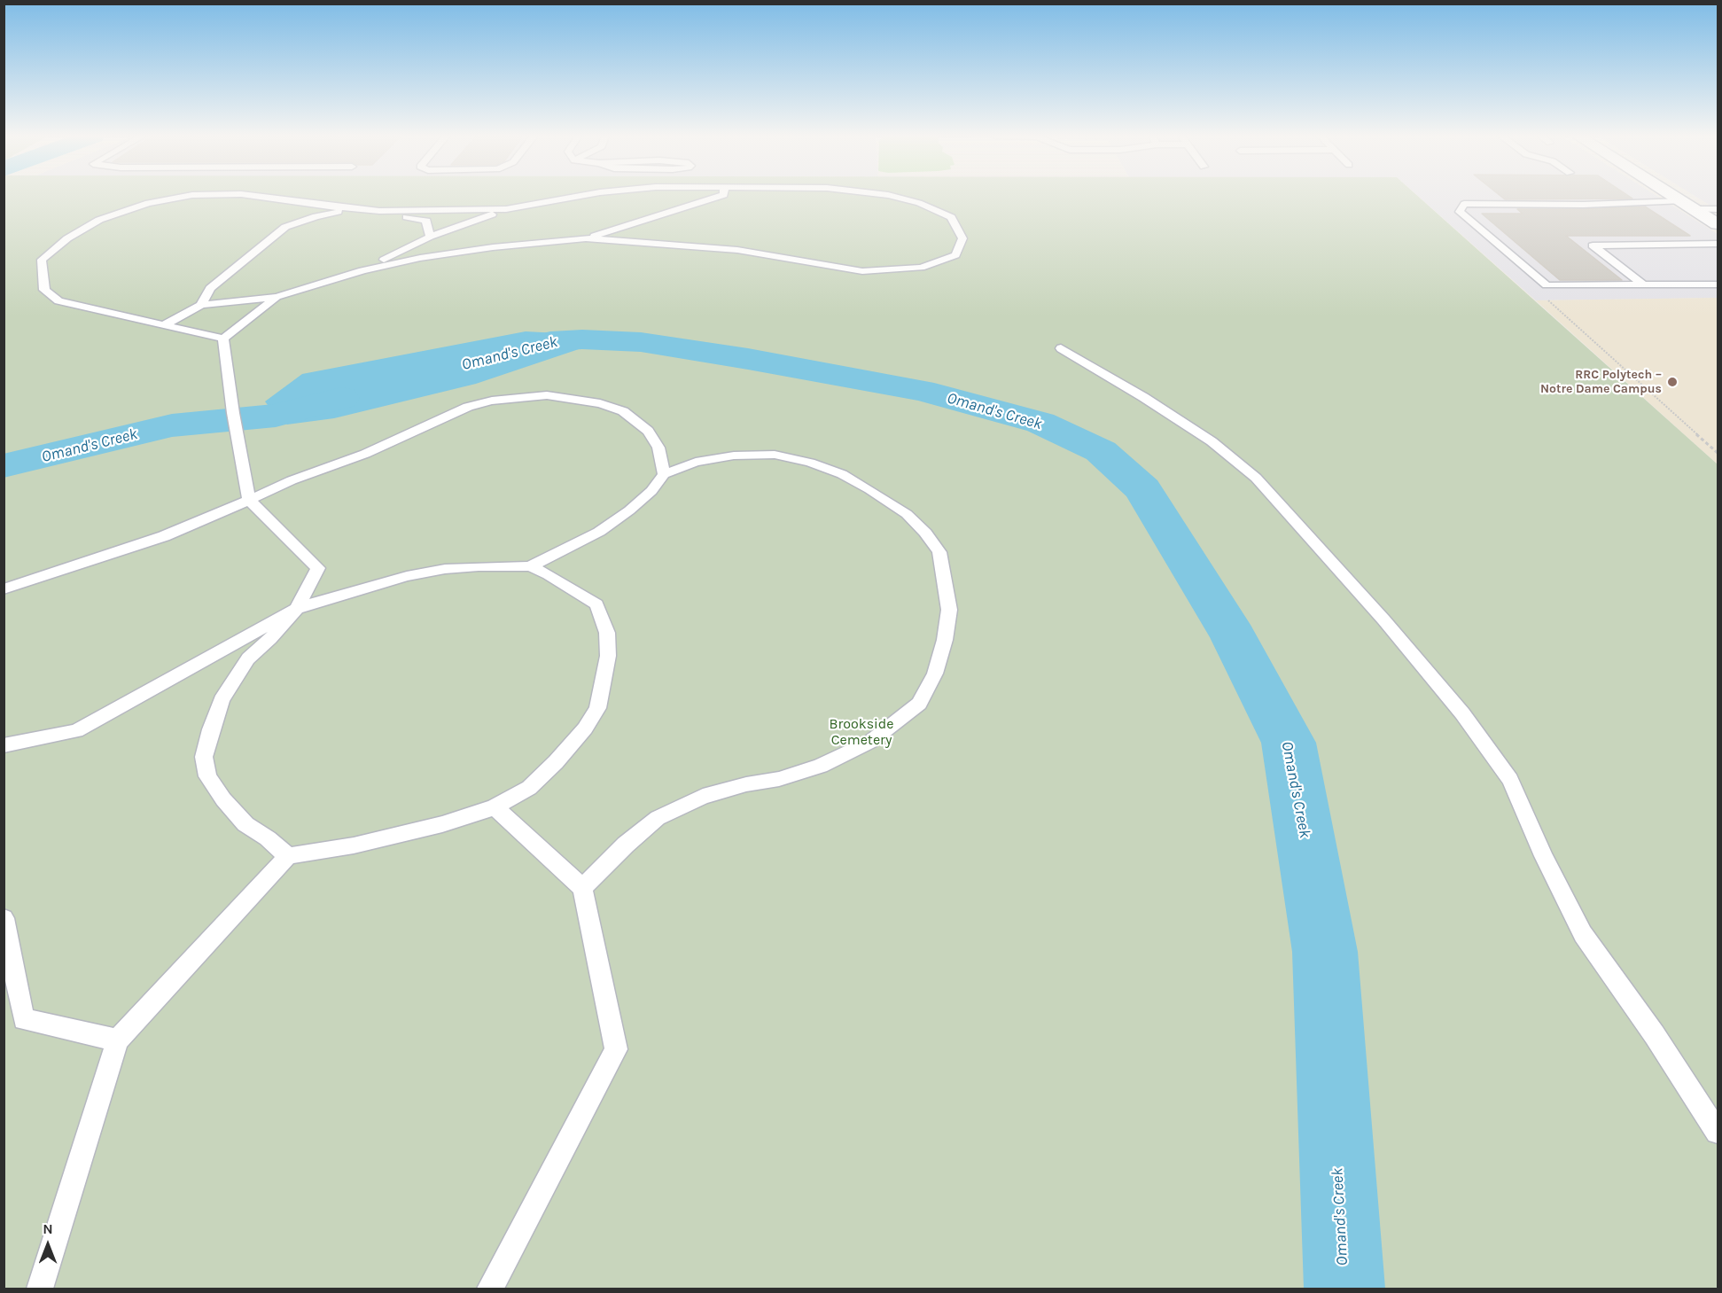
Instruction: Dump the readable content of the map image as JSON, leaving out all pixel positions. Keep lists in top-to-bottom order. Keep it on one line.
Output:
{"water":["Omand's Creek"],"parks":["Brookside Cemetery"],"places":["RRC Polytech – Notre Dame Campus"],"north":"top"}
